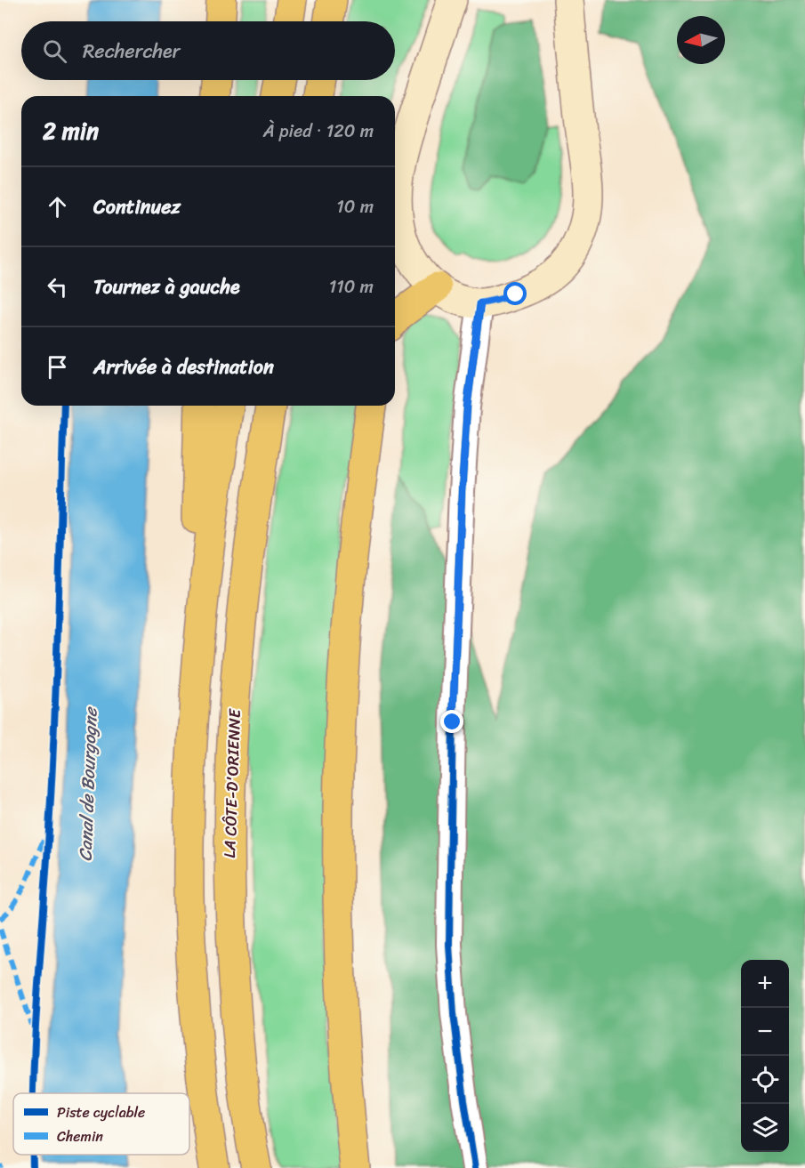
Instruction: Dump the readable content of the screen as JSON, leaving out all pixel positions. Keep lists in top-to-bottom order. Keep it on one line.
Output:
{"streets":{"highway":["LA CÔTE-D'ORIENNE"]},"water":["Canal de Bourgogne"],"legend":["Piste cyclable","Chemin"],"north":"left","page":{"search":"Rechercher","heading":["2 min","À pied · 120 m"],"list":[["Continuez","10 m"],["Tournez à gauche","110 m"],"Arrivée à destination"],"map_buttons":["+","−"]}}
